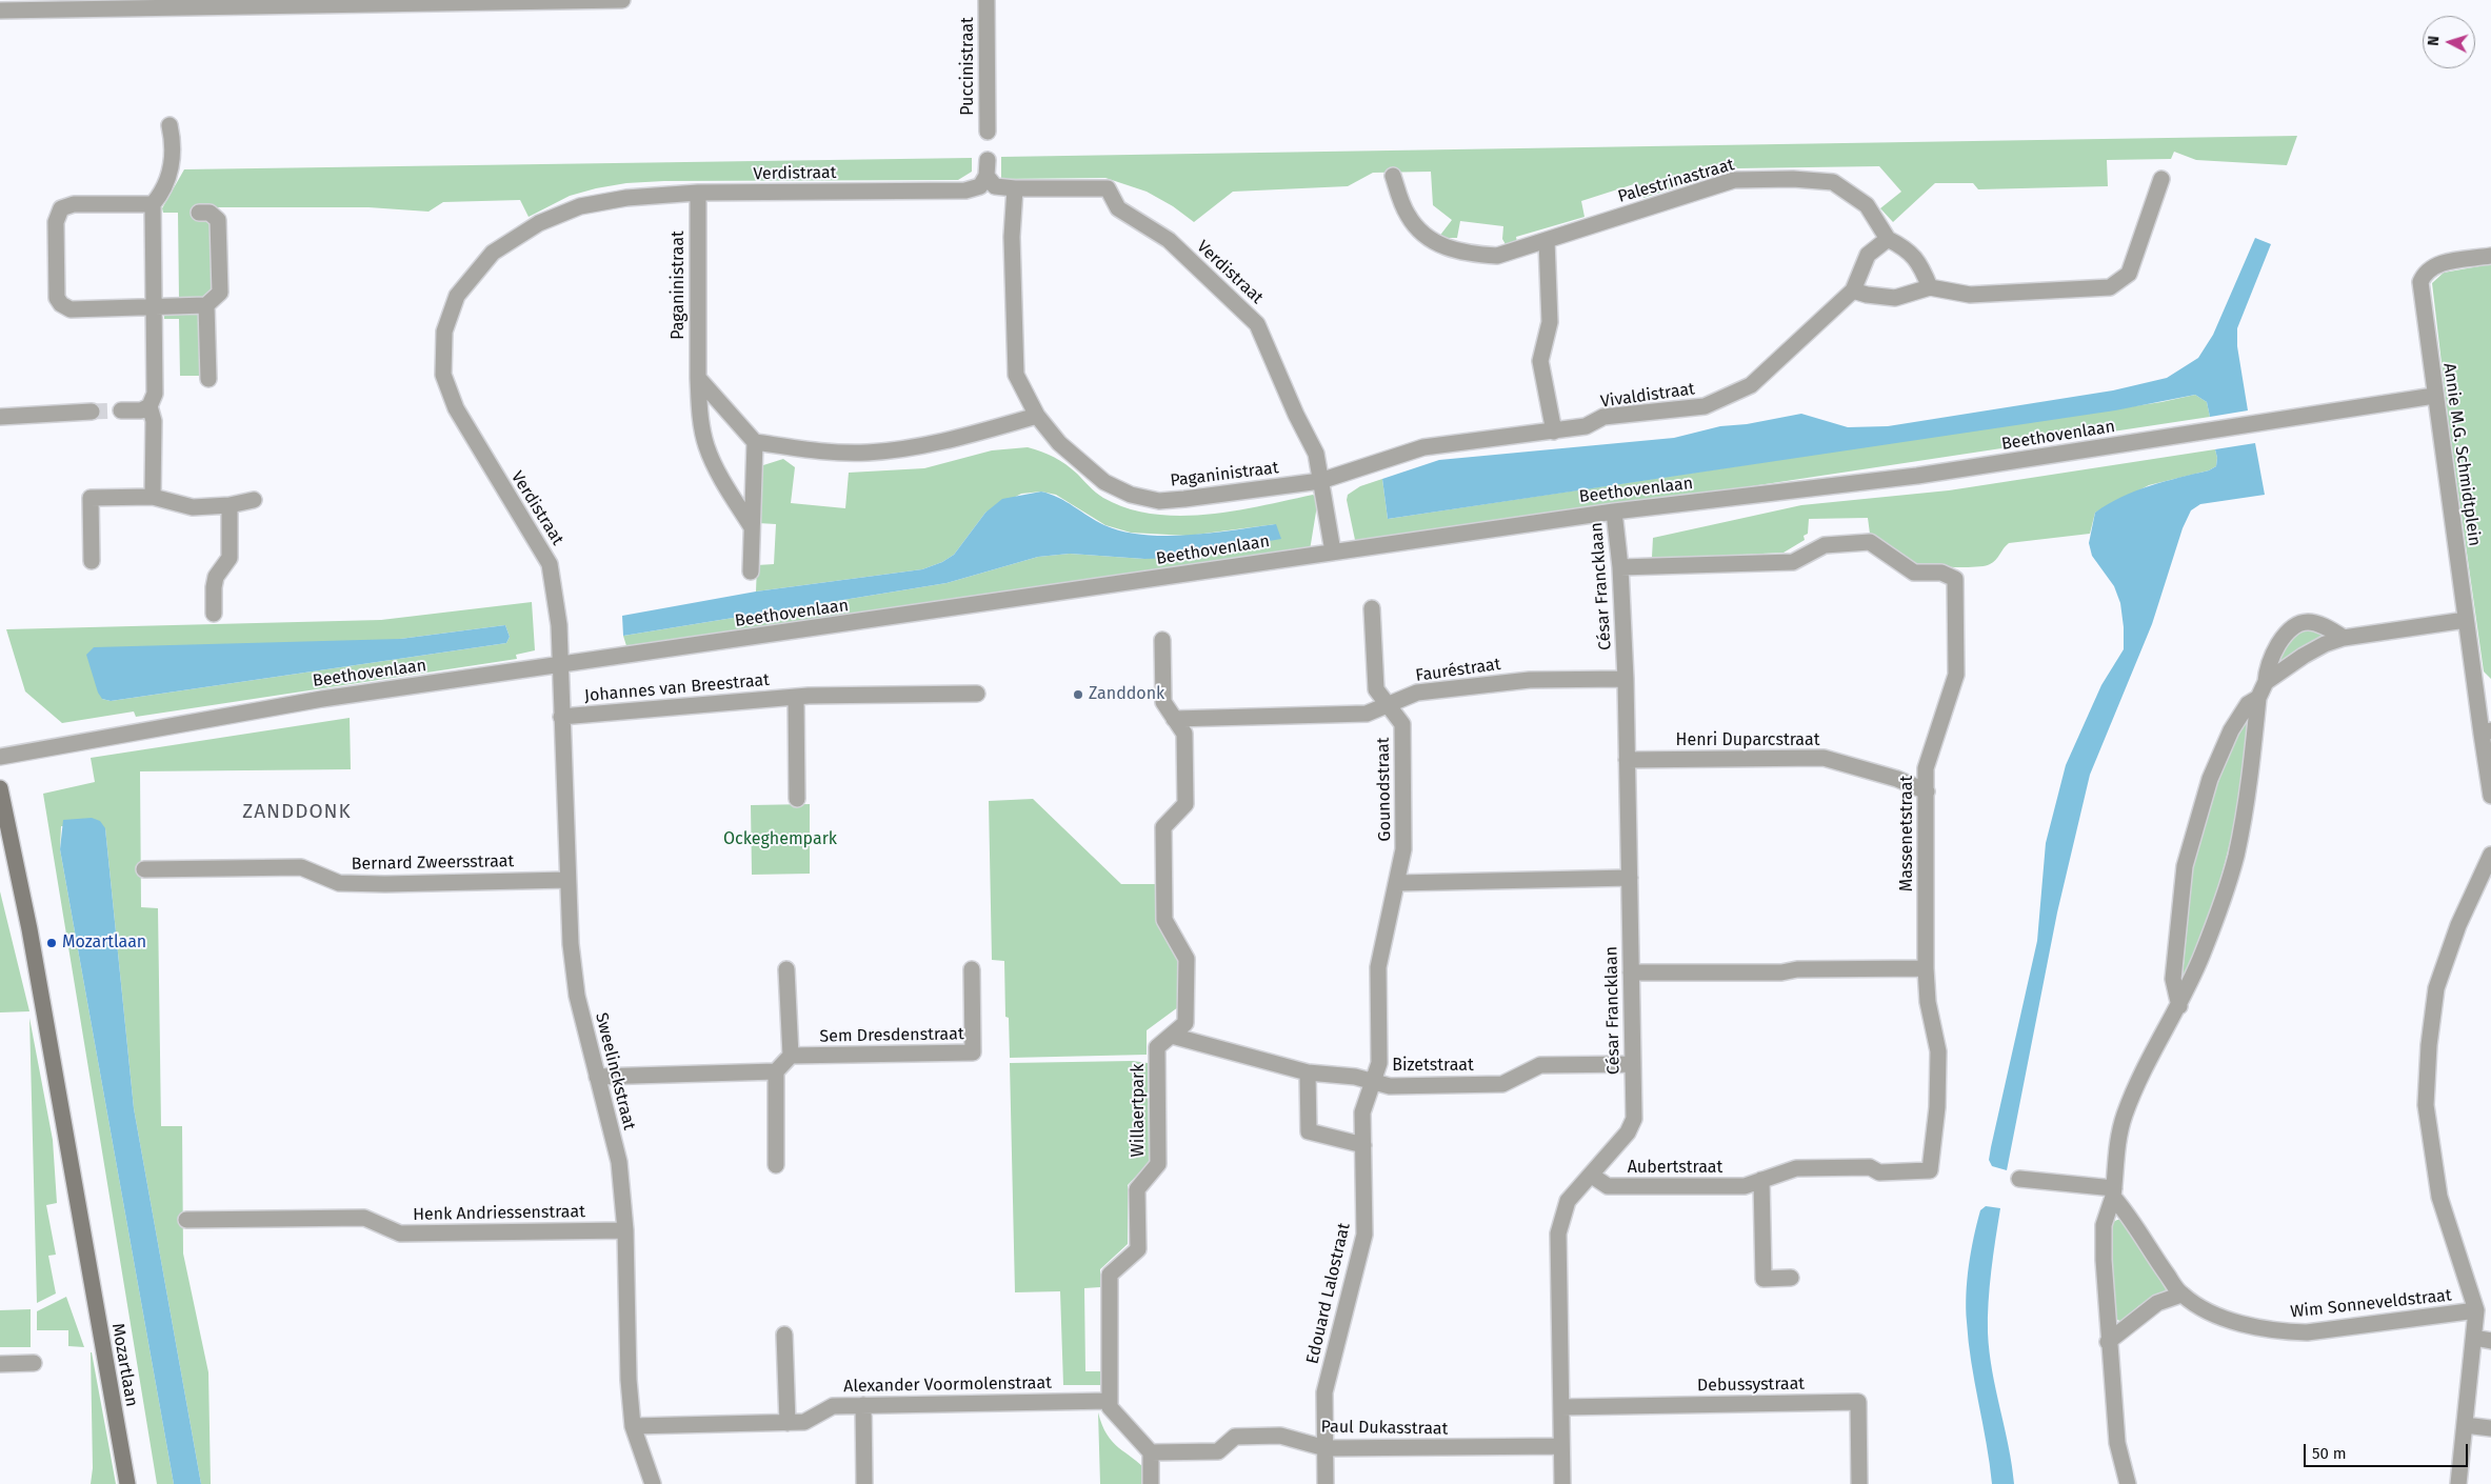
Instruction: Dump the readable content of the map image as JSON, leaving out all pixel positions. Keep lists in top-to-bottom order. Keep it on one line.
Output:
{"streets":{"street":["Puccinistraat","Verdistraat","Palestrinastraat","Paganinistraat","Vivaldistraat","Beethovenlaan","Annie M.G. Schmidtplein","César Francklaan","Fauréstraat","Johannes van Breestraat","Henri Duparcstraat","Gounodstraat","Massenetstraat","Bernard Zweersstraat","Sem Dresdenstraat","Bizetstraat","Sweelinckstraat","Willaertpark","Aubertstraat","Henk Andriessenstraat","Edouard Lalostraat","Wim Sonneveldstraat","Mozartlaan","Alexander Voormolenstraat","Debussystraat","Paul Dukasstraat"]},"crossings":[["Verdistraat","Paganinistraat"],["Verdistraat","Vivaldistraat"],["Verdistraat","Beethovenlaan"],["Verdistraat","Sweelinckstraat"],["Palestrinastraat","Vivaldistraat"],["Paganinistraat","Vivaldistraat"],["Beethovenlaan","Annie M.G. Schmidtplein"],["Beethovenlaan","César Francklaan"],["Beethovenlaan","Sweelinckstraat"],["César Francklaan","Fauréstraat"],["César Francklaan","Henri Duparcstraat"],["César Francklaan","Massenetstraat"],["César Francklaan","Bizetstraat"],["César Francklaan","Aubertstraat"],["César Francklaan","Debussystraat"],["César Francklaan","Paul Dukasstraat"],["Fauréstraat","Gounodstraat"],["Fauréstraat","Willaertpark"],["Johannes van Breestraat","Sweelinckstraat"],["Henri Duparcstraat","Massenetstraat"],["Gounodstraat","Bizetstraat"],["Gounodstraat","Edouard Lalostraat"],["Massenetstraat","Aubertstraat"],["Bernard Zweersstraat","Sweelinckstraat"],["Bizetstraat","Willaertpark"],["Bizetstraat","Edouard Lalostraat"],["Sweelinckstraat","Henk Andriessenstraat"],["Sweelinckstraat","Alexander Voormolenstraat"],["Willaertpark","Alexander Voormolenstraat"],["Edouard Lalostraat","Paul Dukasstraat"]],"districts":["ZANDDONK"],"parks":["Ockeghempark"],"places":["Zanddonk","Mozartlaan"],"scale_bar":"50 m","north":"left"}
